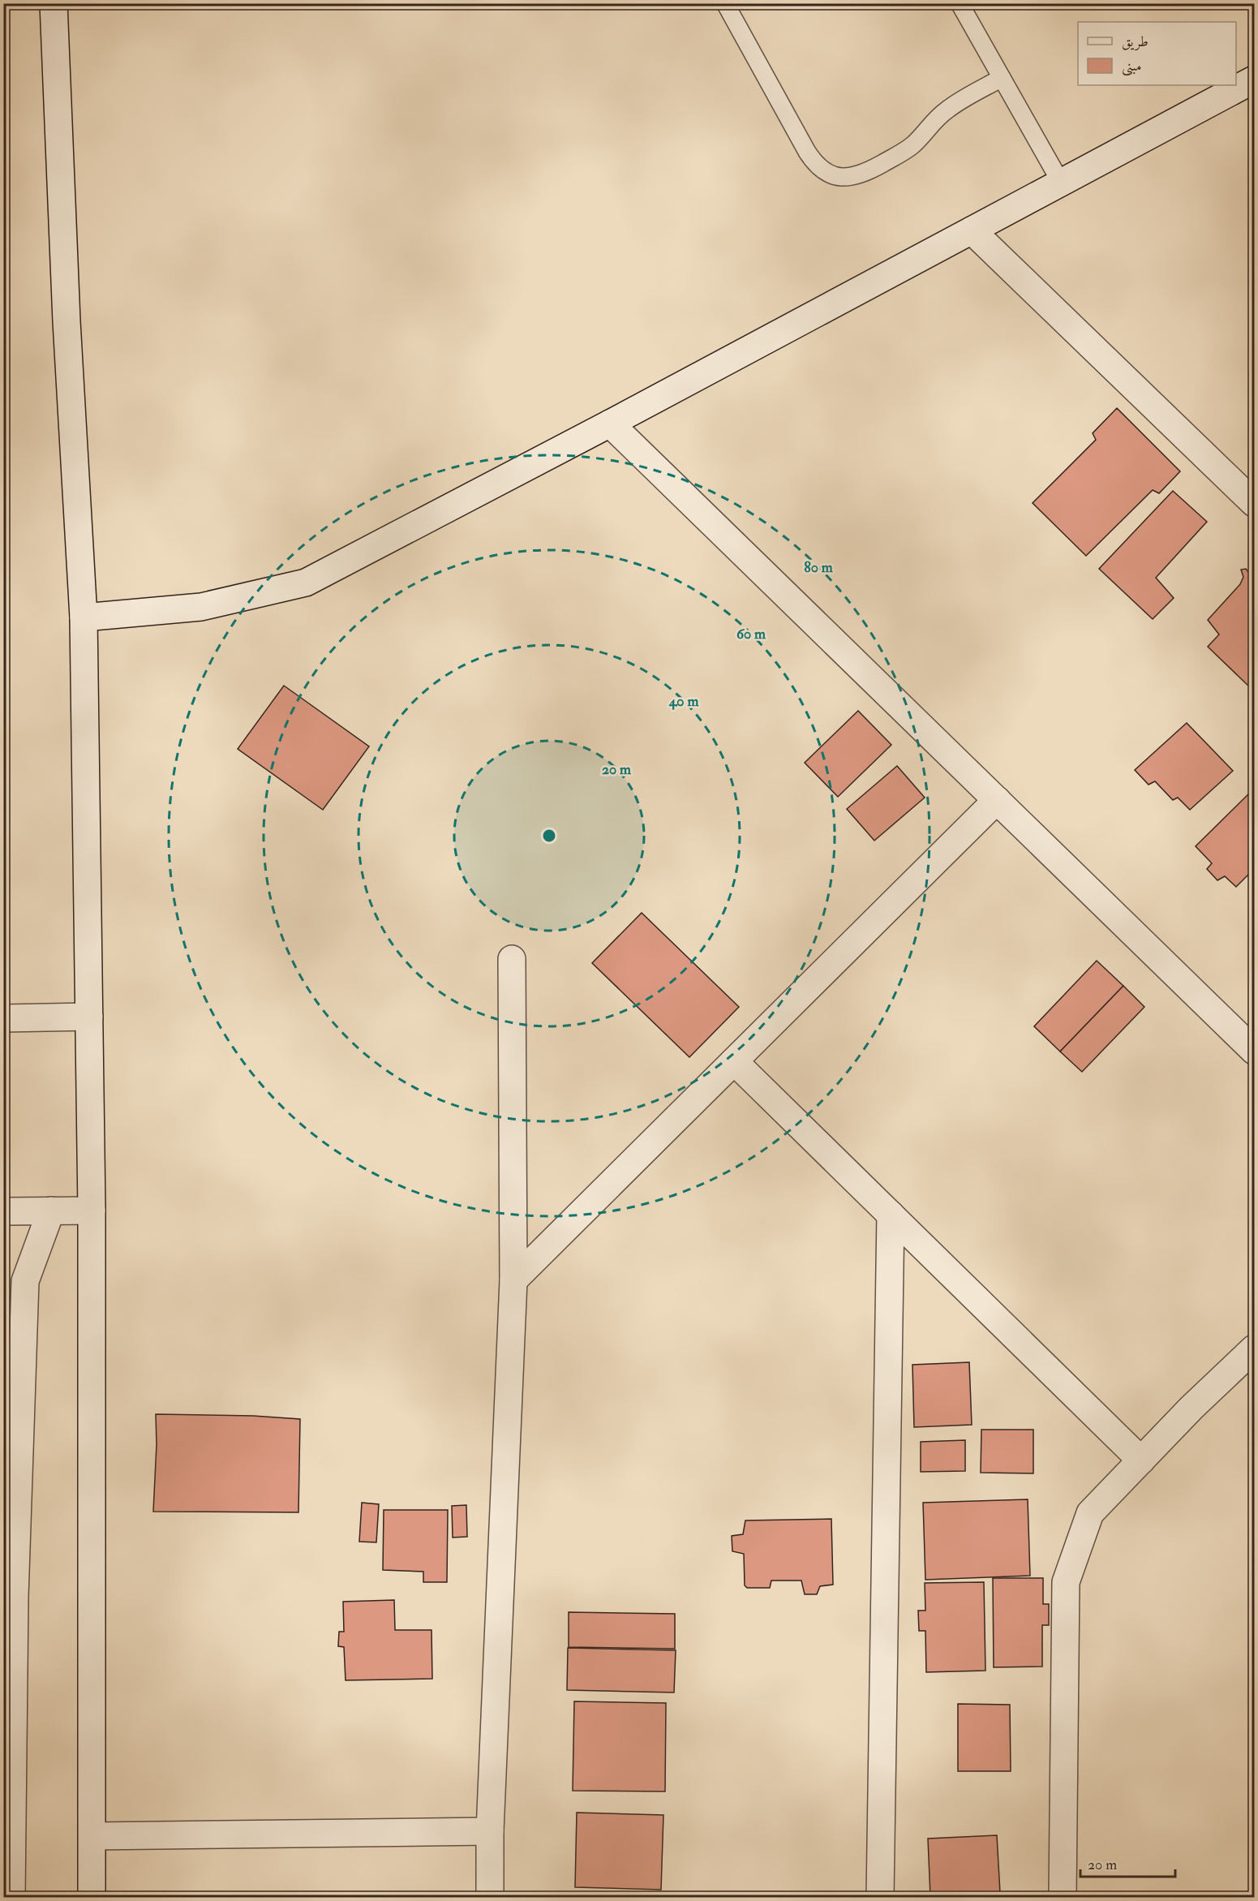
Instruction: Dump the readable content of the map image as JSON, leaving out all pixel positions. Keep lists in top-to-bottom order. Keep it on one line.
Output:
{"legend":["طريق","مبنى"],"scale_bar":"20 m","rings":["80 m","60 m","40 m","20 m"]}
